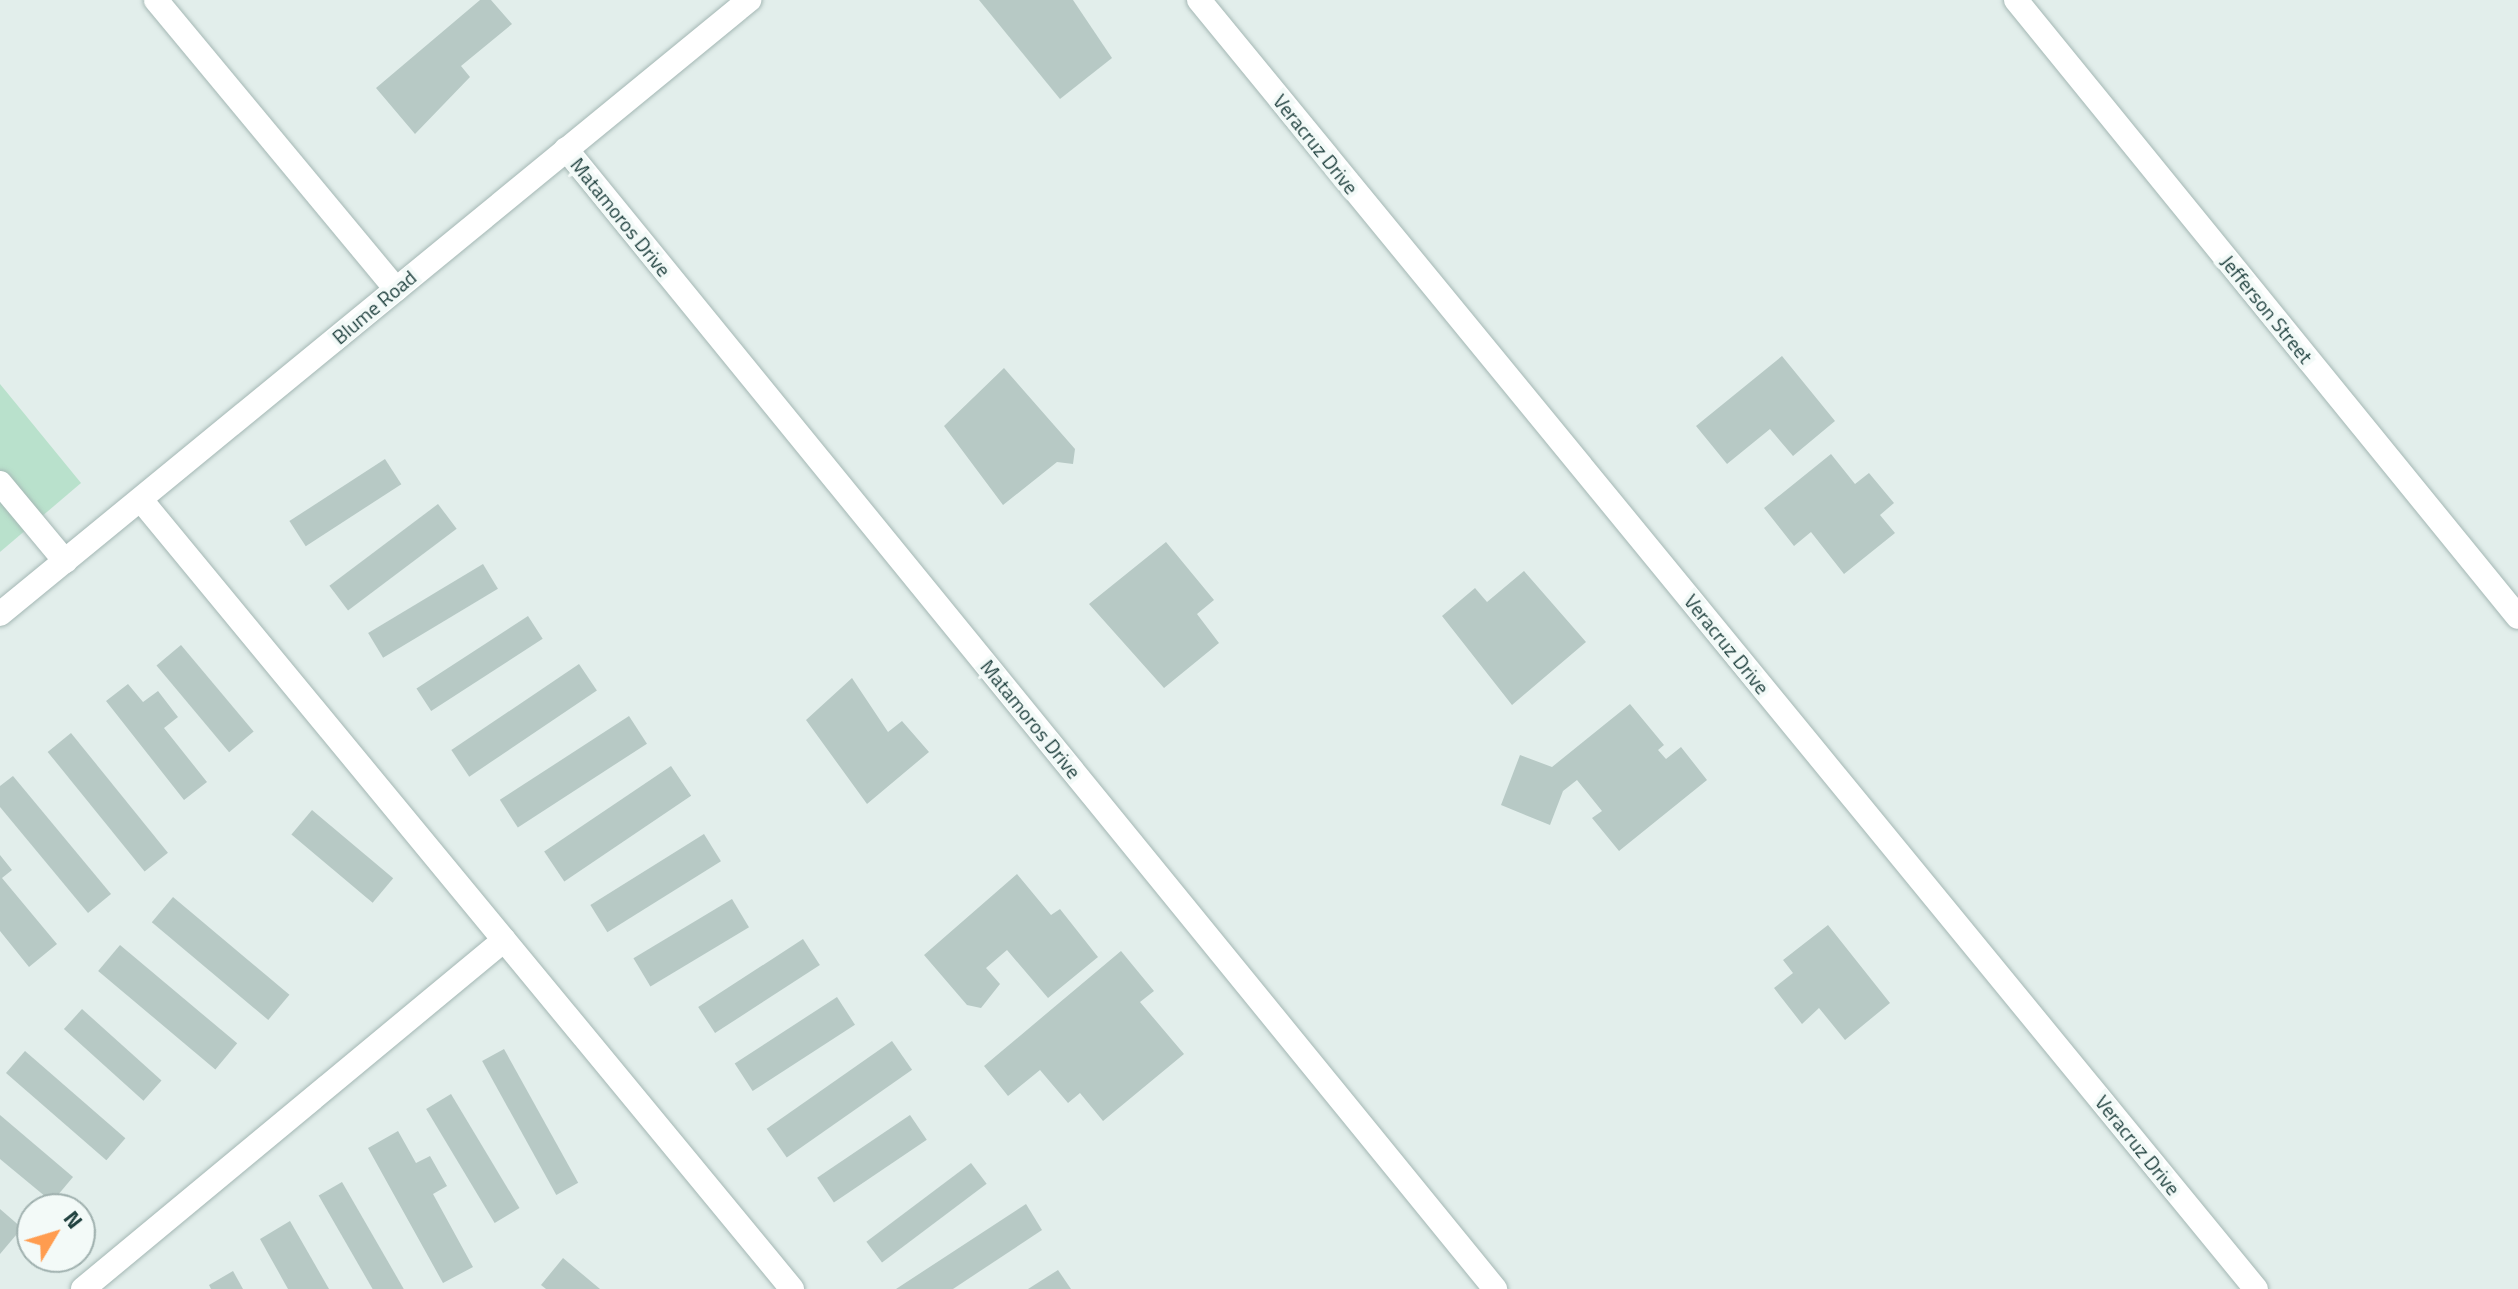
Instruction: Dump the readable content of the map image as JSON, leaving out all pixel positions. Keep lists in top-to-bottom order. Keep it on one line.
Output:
{"streets":{"street":["Veracruz Drive","Matamoros Drive","Blume Road","Jefferson Street"]},"crossings":[["Matamoros Drive","Blume Road"]],"north":"top right"}
